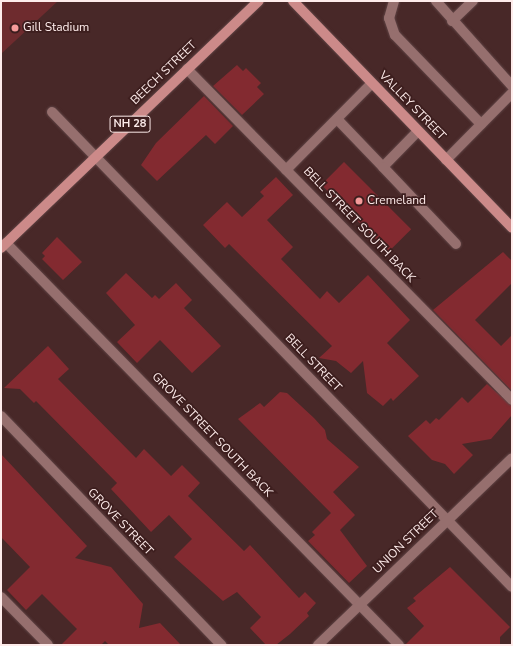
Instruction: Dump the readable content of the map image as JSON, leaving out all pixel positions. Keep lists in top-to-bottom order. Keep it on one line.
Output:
{"streets":{"main road":["BEECH STREET","VALLEY STREET","NH 28"],"street":["BELL STREET SOUTH BACK","BELL STREET","GROVE STREET SOUTH BACK","GROVE STREET","UNION STREET"]},"crossings":[["BEECH STREET","BELL STREET SOUTH BACK"],["BEECH STREET","BELL STREET"],["BEECH STREET","GROVE STREET SOUTH BACK"],["BELL STREET","UNION STREET"],["GROVE STREET SOUTH BACK","UNION STREET"]],"places":["Gill Stadium","Cremeland"]}
